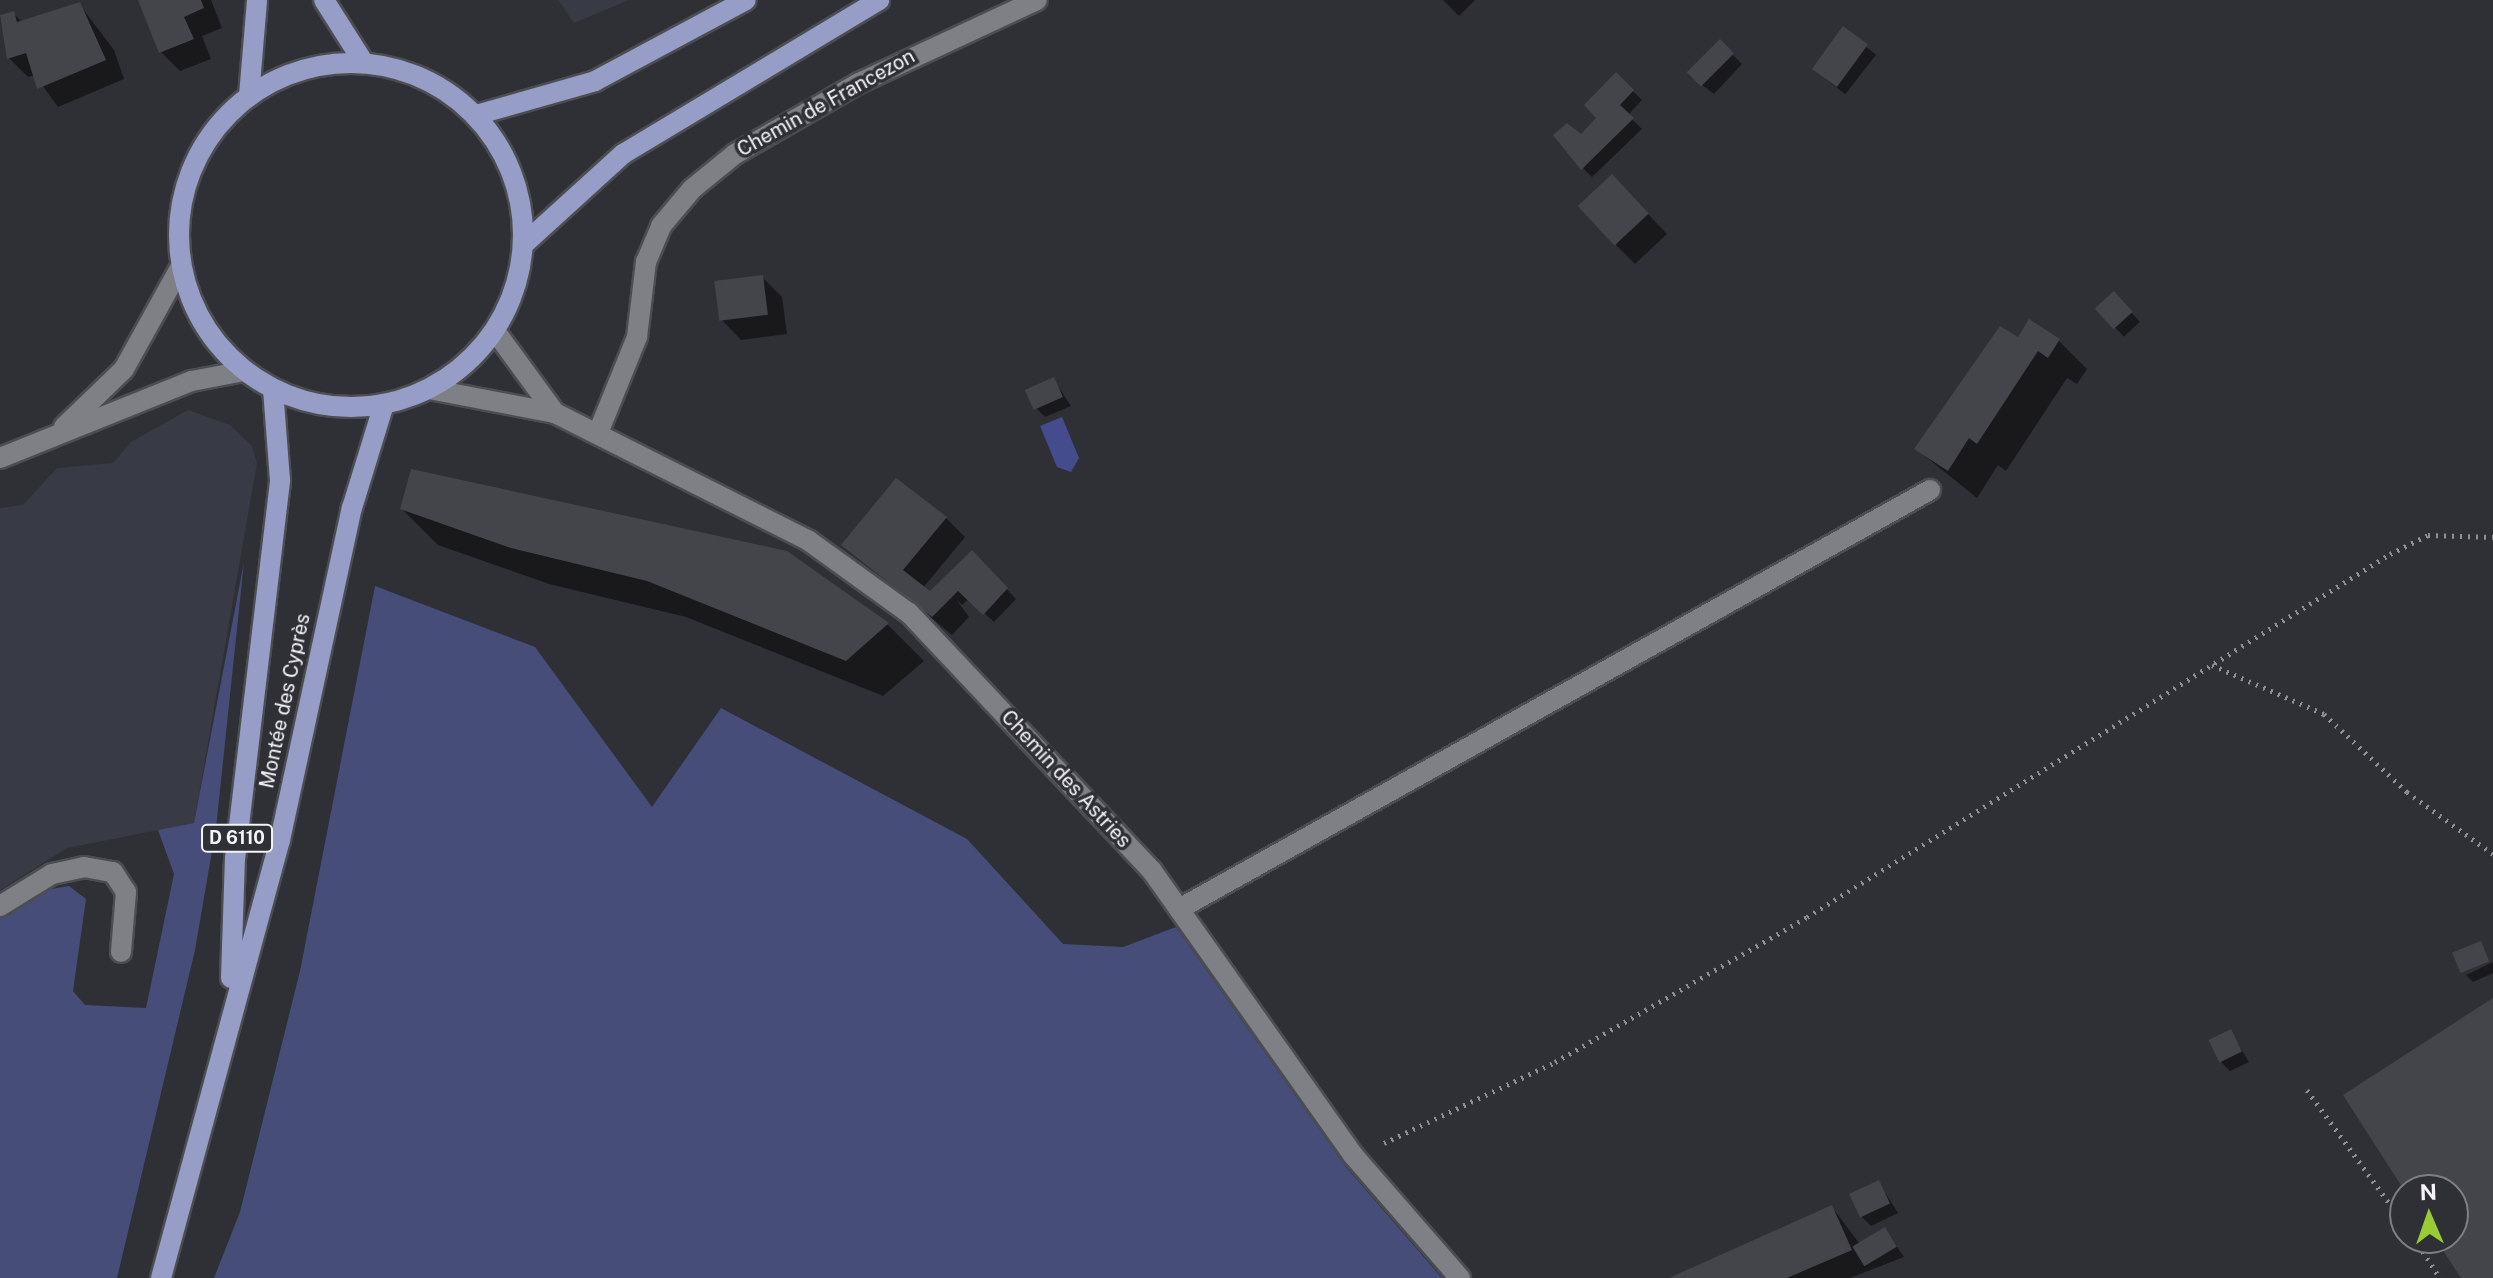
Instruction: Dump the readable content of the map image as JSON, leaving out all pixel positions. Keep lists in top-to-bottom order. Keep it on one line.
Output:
{"streets":{"main road":["Montée des Cyprès","D 6110"],"street":["Chemin de Francezon","Chemin des Astries"]},"crossings":[["Chemin de Francezon","Chemin des Astries"]],"north":"top"}
